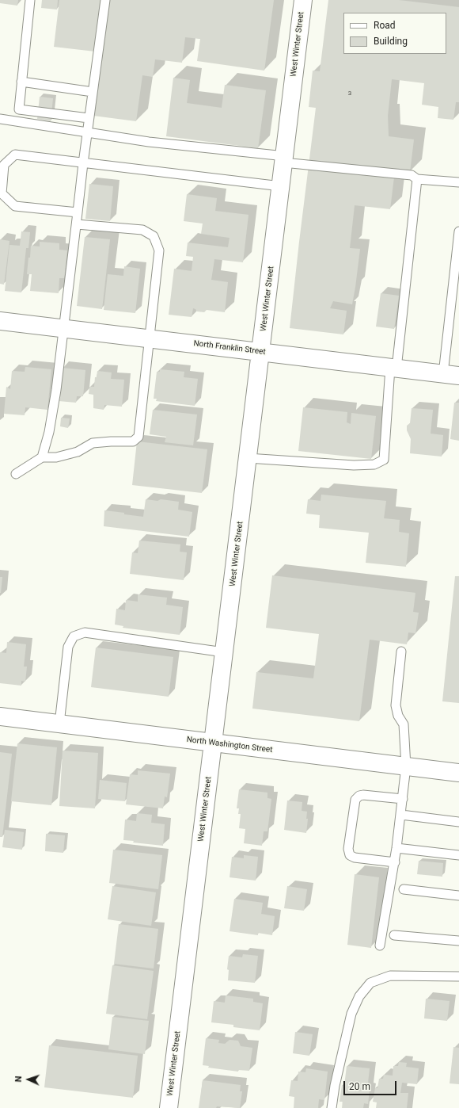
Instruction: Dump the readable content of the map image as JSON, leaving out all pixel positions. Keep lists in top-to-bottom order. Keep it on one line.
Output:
{"streets":{"street":["West Winter Street","North Franklin Street","North Washington Street"]},"crossings":[["West Winter Street","North Franklin Street"],["West Winter Street","North Washington Street"]],"house_numbers":["3"],"legend":["Road","Building"],"scale_bar":"20 m","north":"left"}
